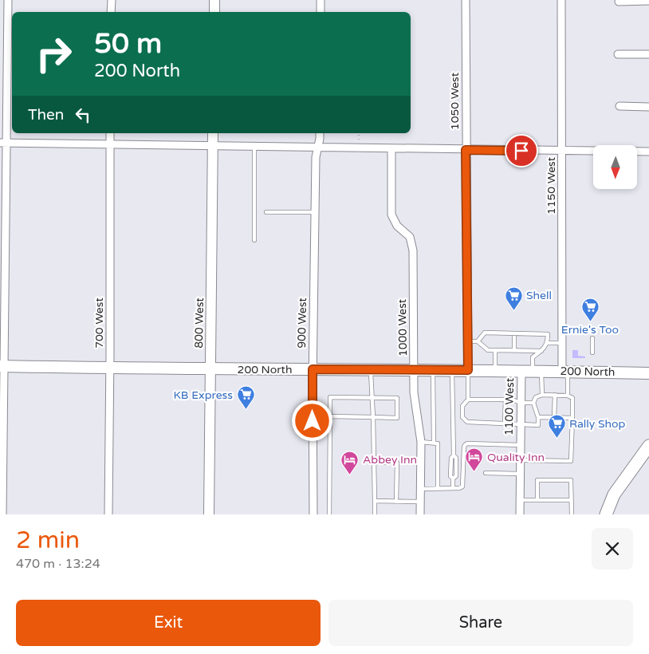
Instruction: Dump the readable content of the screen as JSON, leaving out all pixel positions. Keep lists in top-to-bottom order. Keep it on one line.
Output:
{"streets":{"main road":["200 North"],"street":["1050 West","1150 West","700 West","800 West","900 West","1000 West","1100 West"]},"crossings":[["1050 West","200 North"],["1150 West","200 North"],["700 West","200 North"],["800 West","200 North"],["900 West","200 North"],["1000 West","200 North"],["200 North","1100 West"]],"places":{"supermarket":["Shell","Ernie's Too","KB Express","Rally Shop"],"hotel":["Quality Inn","Abbey Inn"]},"north":"bottom","page":{"turn":["50 m","200 North"],"then":"Then","heading":["2 min","470 m · 13:24"],"buttons":["Exit","Share"]}}
